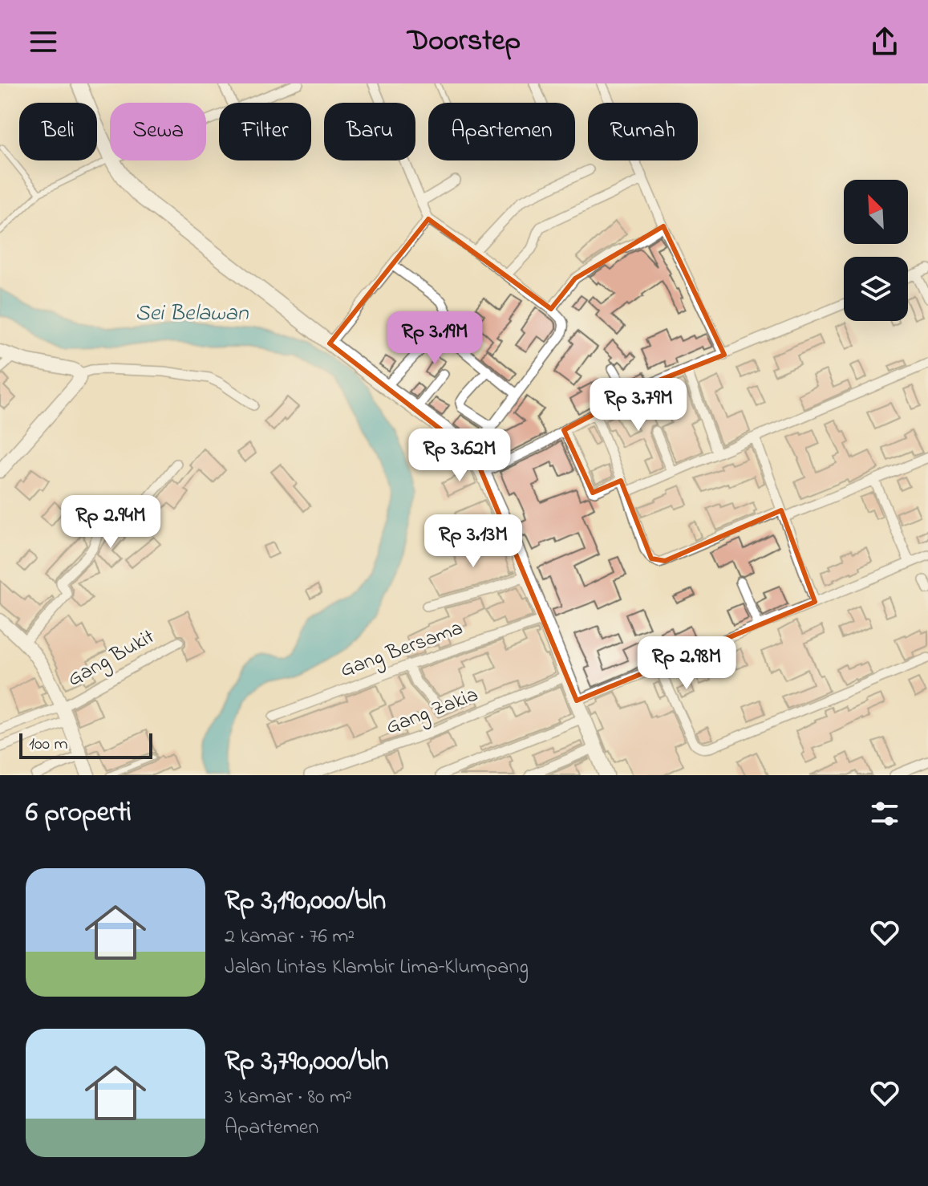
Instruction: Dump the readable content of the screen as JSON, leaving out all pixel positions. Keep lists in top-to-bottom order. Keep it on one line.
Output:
{"streets":{"street":["Gang Bersama","Gang Bukit","Gang Zakia"]},"water":["Sei Belawan"],"scale_bar":"100 m","north":"top left","page":{"header":"Doorstep","chip":["Beli","Sewa","Filter","Baru","Apartemen","Rumah"],"price":["Rp 3.19M","Rp 3.79M","Rp 3.62M","Rp 2.94M","Rp 3.13M","Rp 2.98M"],"scale":"100 m","heading":"6 properti","list":[{"name":"Rp 3,190,000/bln","note":"2 kamar · 76 m² · Jalan Lintas Klambir Lima–Klumpang"},{"name":"Rp 3,790,000/bln","note":"3 kamar · 80 m² · Apartemen"}]}}
